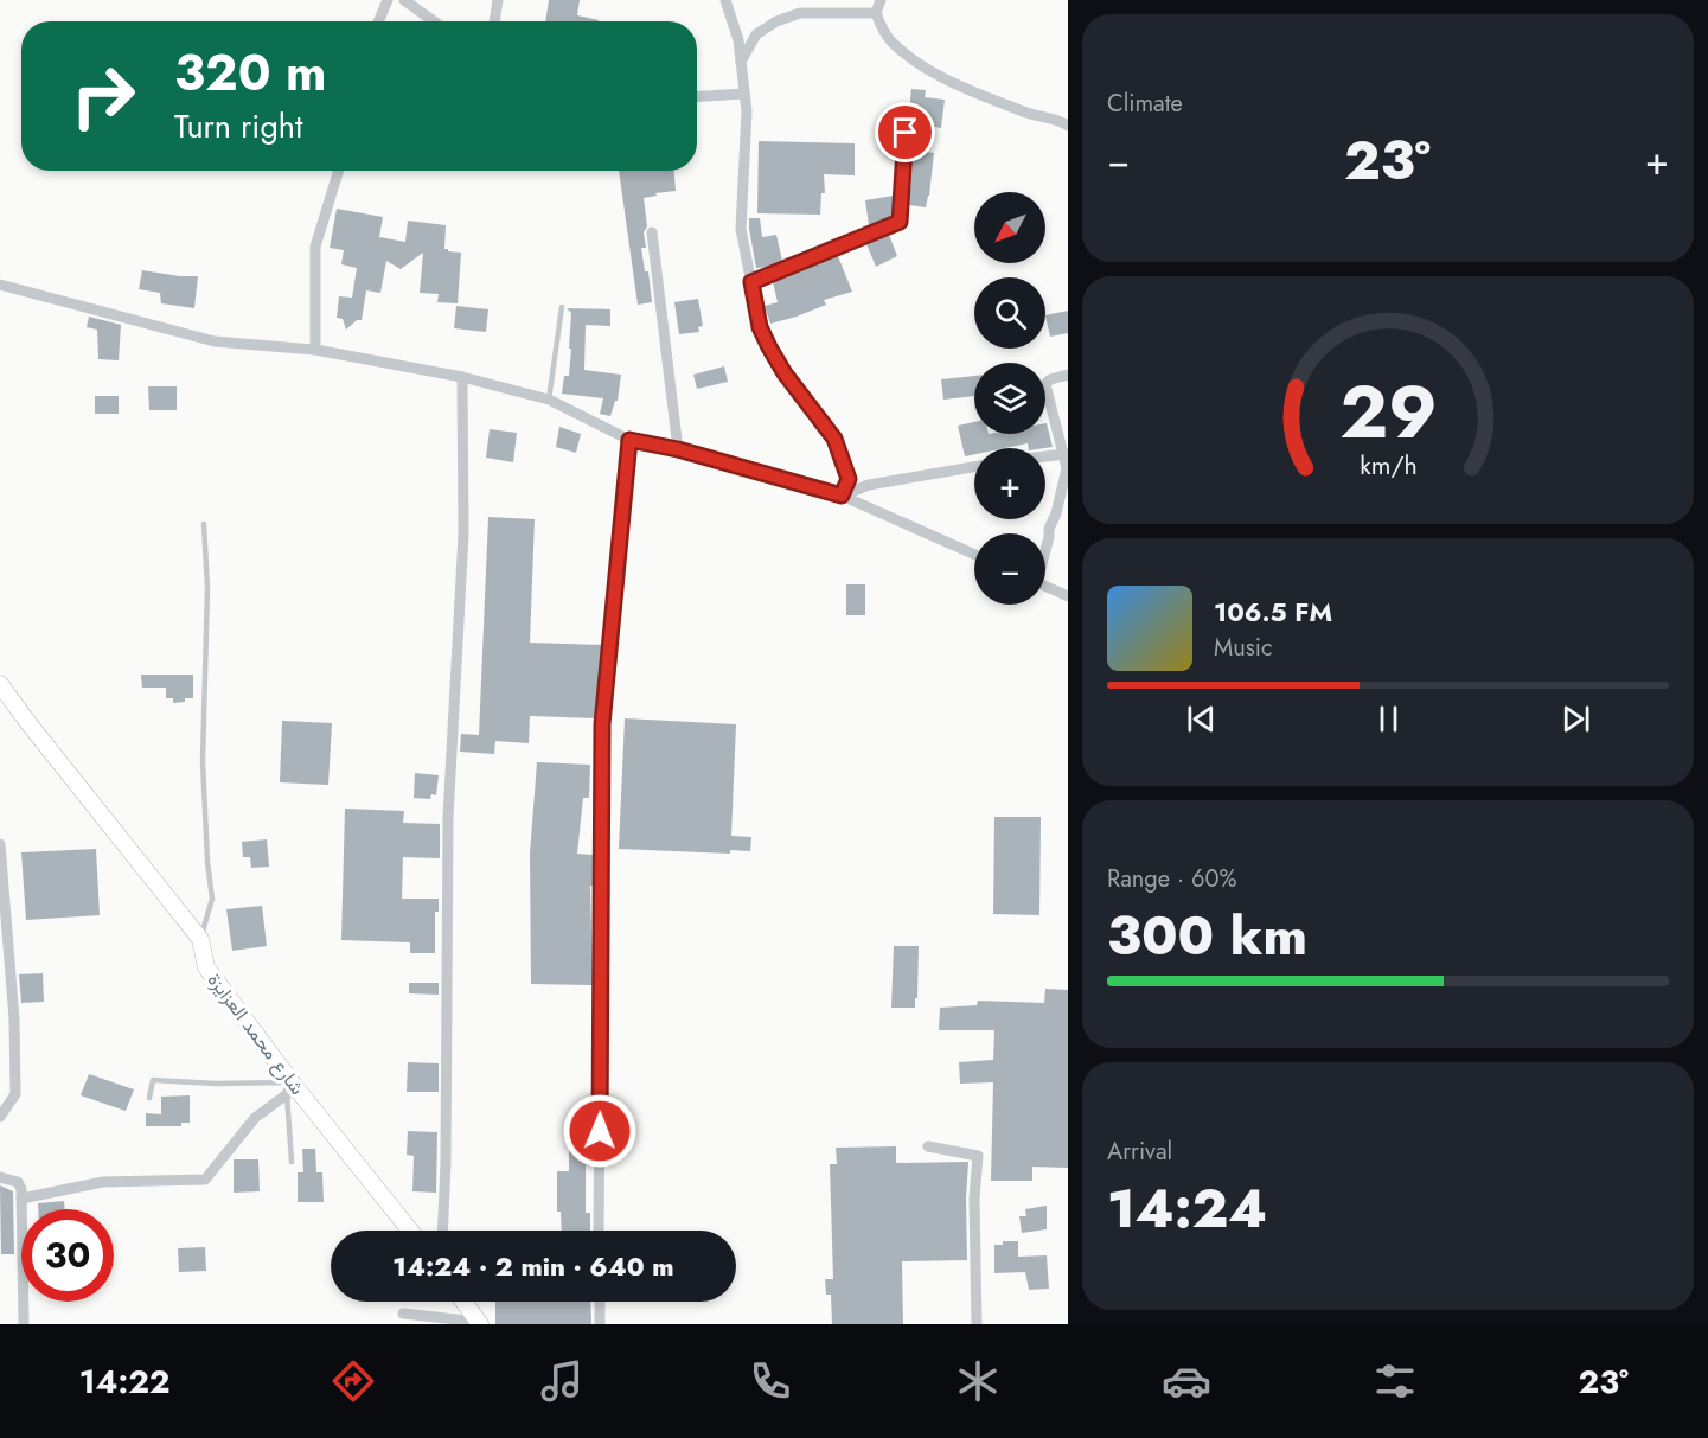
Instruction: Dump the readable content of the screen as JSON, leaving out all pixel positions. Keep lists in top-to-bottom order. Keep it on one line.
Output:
{"streets":{"main road":["شارع محمد العزايزة"]},"north":"bottom left","page":{"tile":["Climate",["Range · 60%","300 km"],["Arrival","14:24"]],"turn":["320 m","Turn right"],"heat":["−","23°","+"],"map_buttons":["+","−"],"song":["106.5 FM","Music"],"limit":"30","trip":"14:24 · 2 min · 640 m","tabs":["14:22","23°"],"gauge":["29","km/h"]}}
